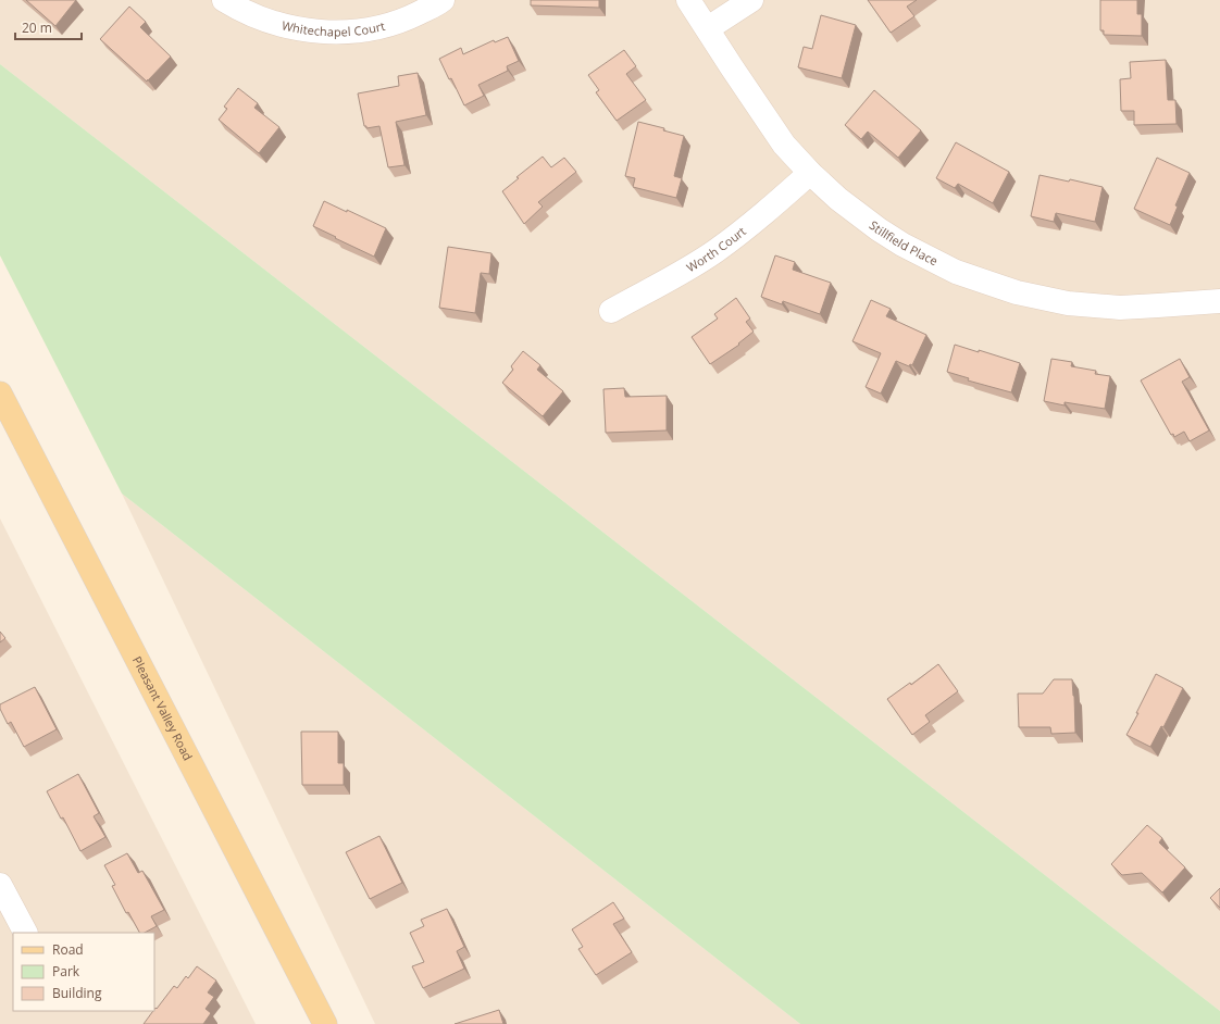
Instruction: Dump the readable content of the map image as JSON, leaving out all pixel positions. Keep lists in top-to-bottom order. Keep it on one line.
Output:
{"streets":{"main road":["Pleasant Valley Road"],"street":["Whitechapel Court","Stillfield Place","Worth Court"]},"crossings":[["Stillfield Place","Worth Court"]],"legend":["Road","Park","Building"],"scale_bar":"20 m"}
